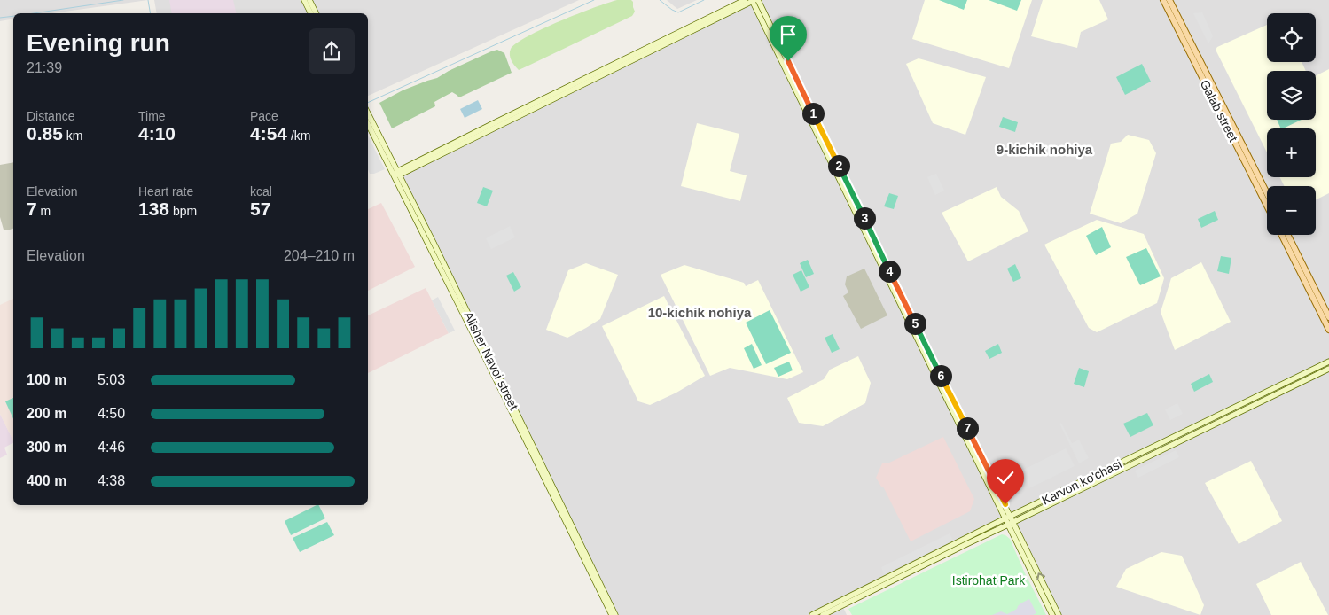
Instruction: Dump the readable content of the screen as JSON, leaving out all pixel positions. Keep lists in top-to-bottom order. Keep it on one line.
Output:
{"streets":{"main road":["Galab street","Alisher Navoi street","Karvon ko'chasi"]},"districts":["9-kichik nohiya","10-kichik nohiya"],"parks":["Istirohat Park"],"page":{"map_buttons":["+","−"],"heading":["Evening run","21:39"],"stats":[["Distance","0.85 km"],["Time","4:10"],["Pace","4:54 /km"],["Elevation","7 m"],["Heart rate","138 bpm"],["kcal","57"]],"pins":["1","2","3","4","5","6","7"],"chart":["Elevation","204–210 m"],"list":[{"name":"100 m","note":"5:03"},{"name":"200 m","note":"4:50"},{"name":"300 m","note":"4:46"},{"name":"400 m","note":"4:38"}]}}
